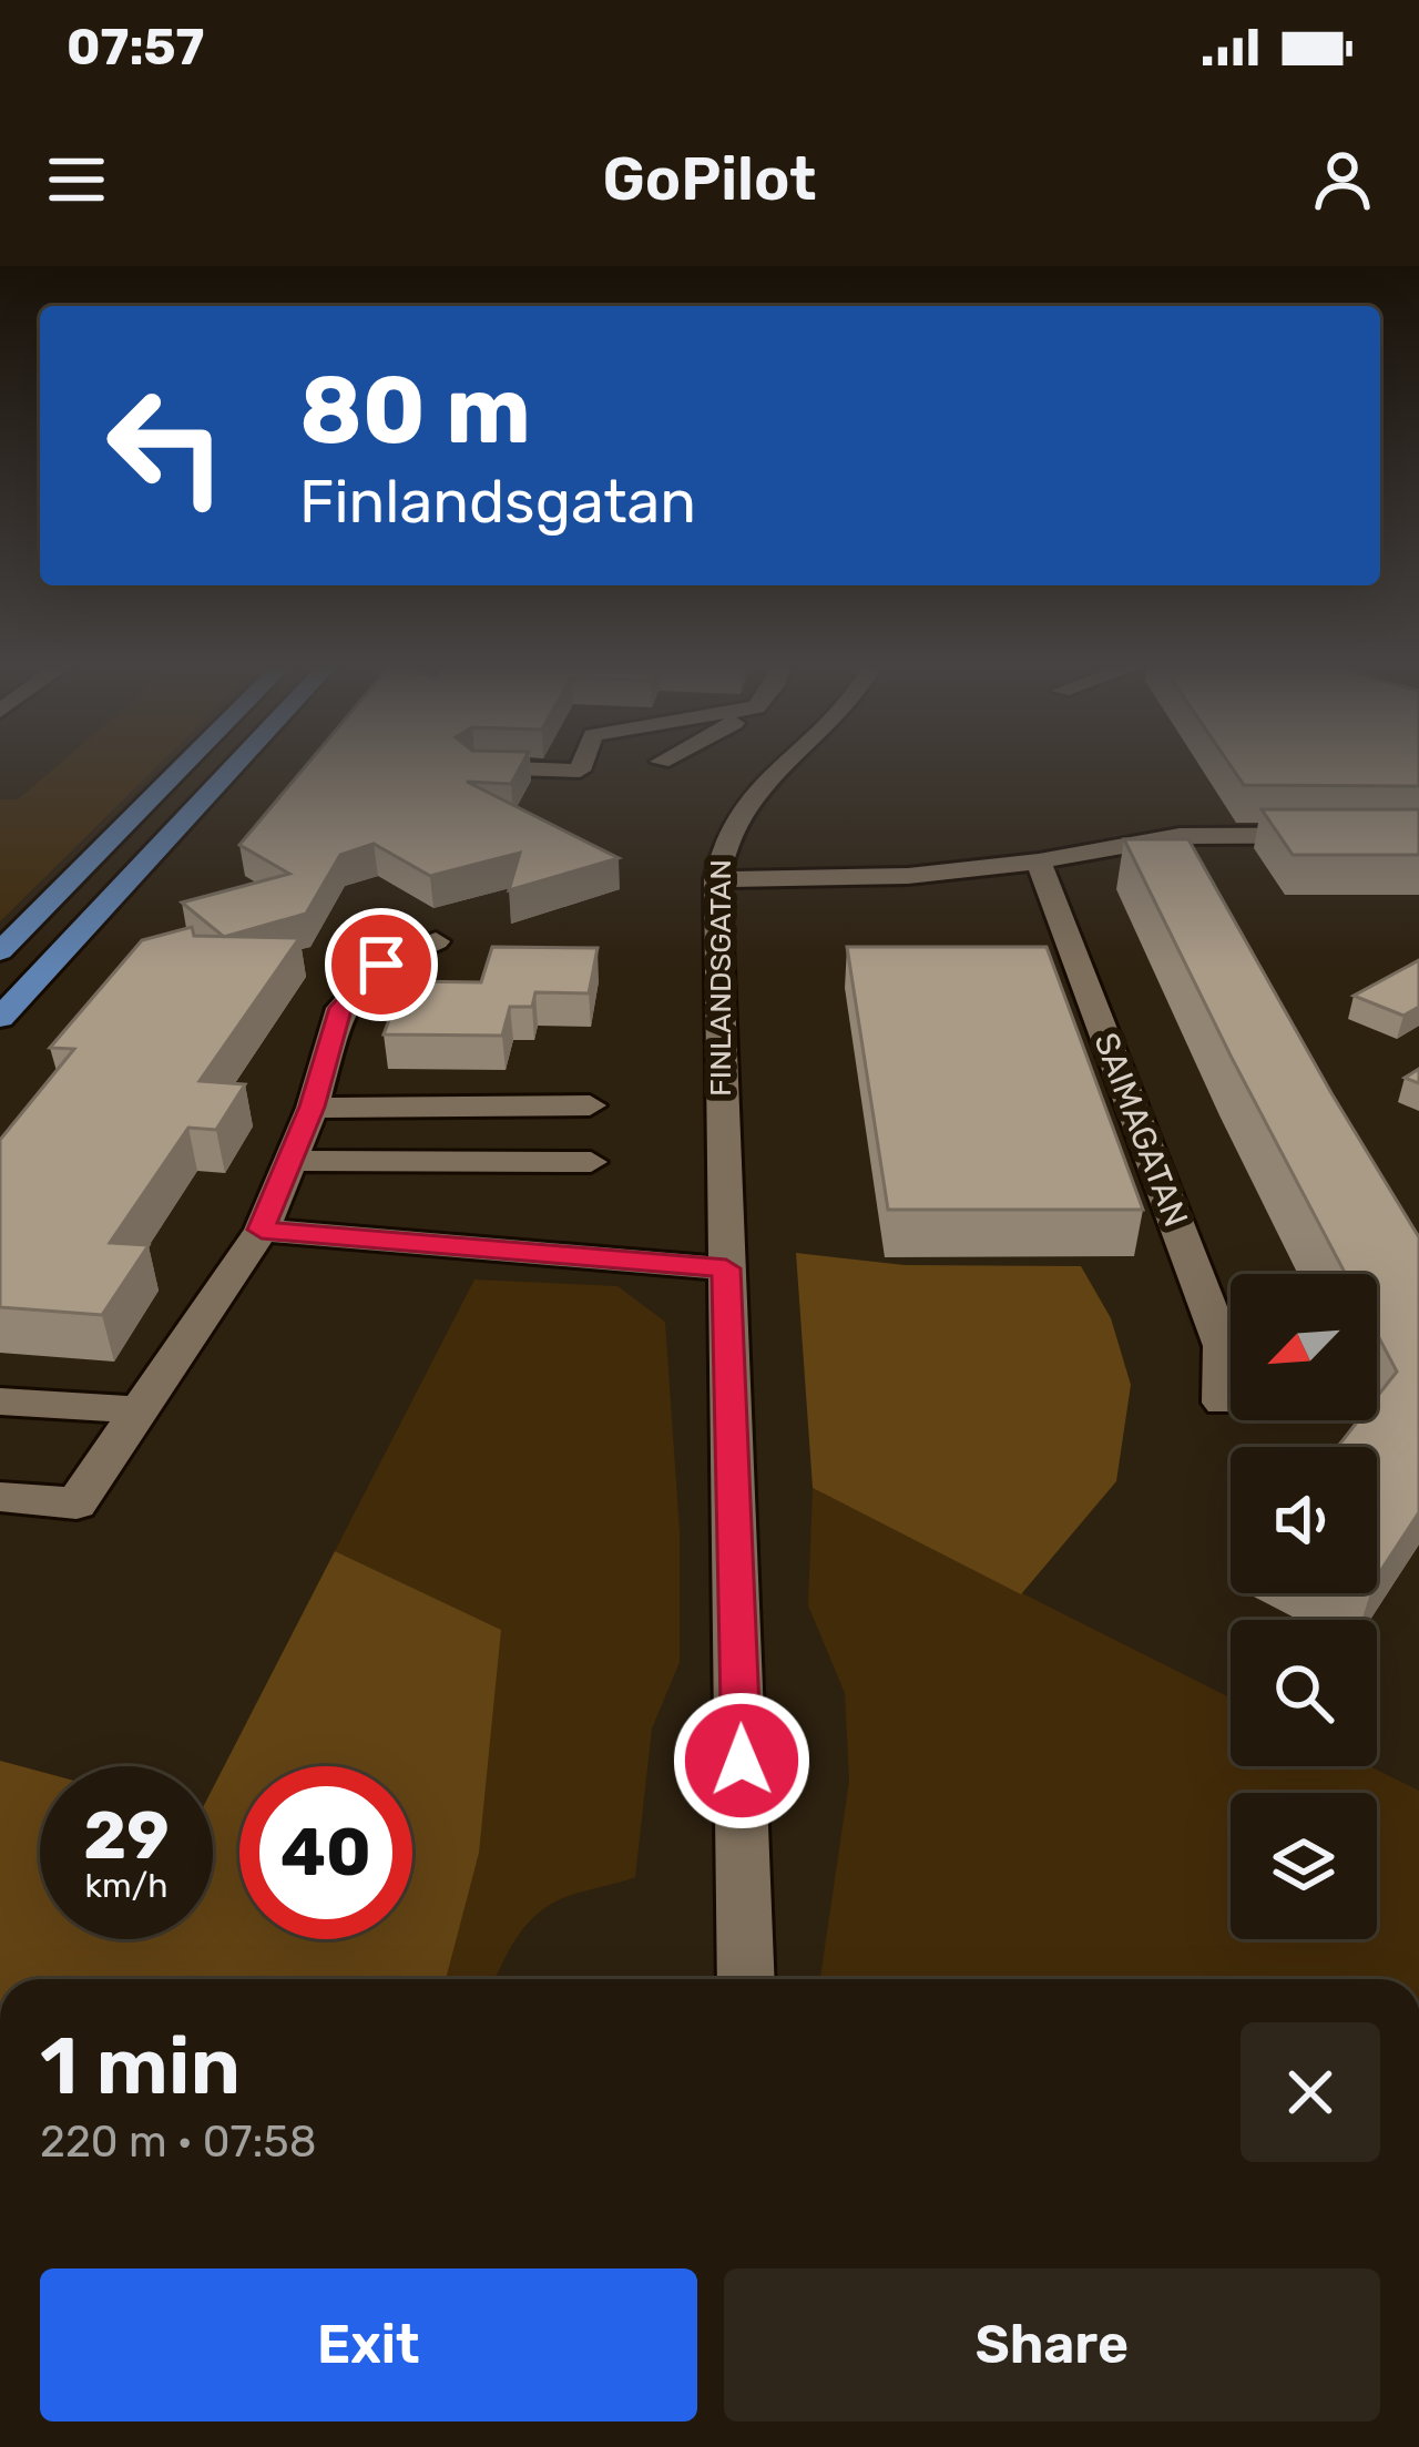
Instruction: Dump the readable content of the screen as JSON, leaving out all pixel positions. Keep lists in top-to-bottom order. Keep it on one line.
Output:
{"streets":{"street":["FINLANDSGATAN","SAIMAGATAN"]},"north":"bottom left","page":{"status":"07:57","header":"GoPilot","turn":["80 m","Finlandsgatan"],"speed":"29 km/h","limit":"40","heading":["1 min","220 m · 07:58"],"buttons":["Exit","Share"]}}
